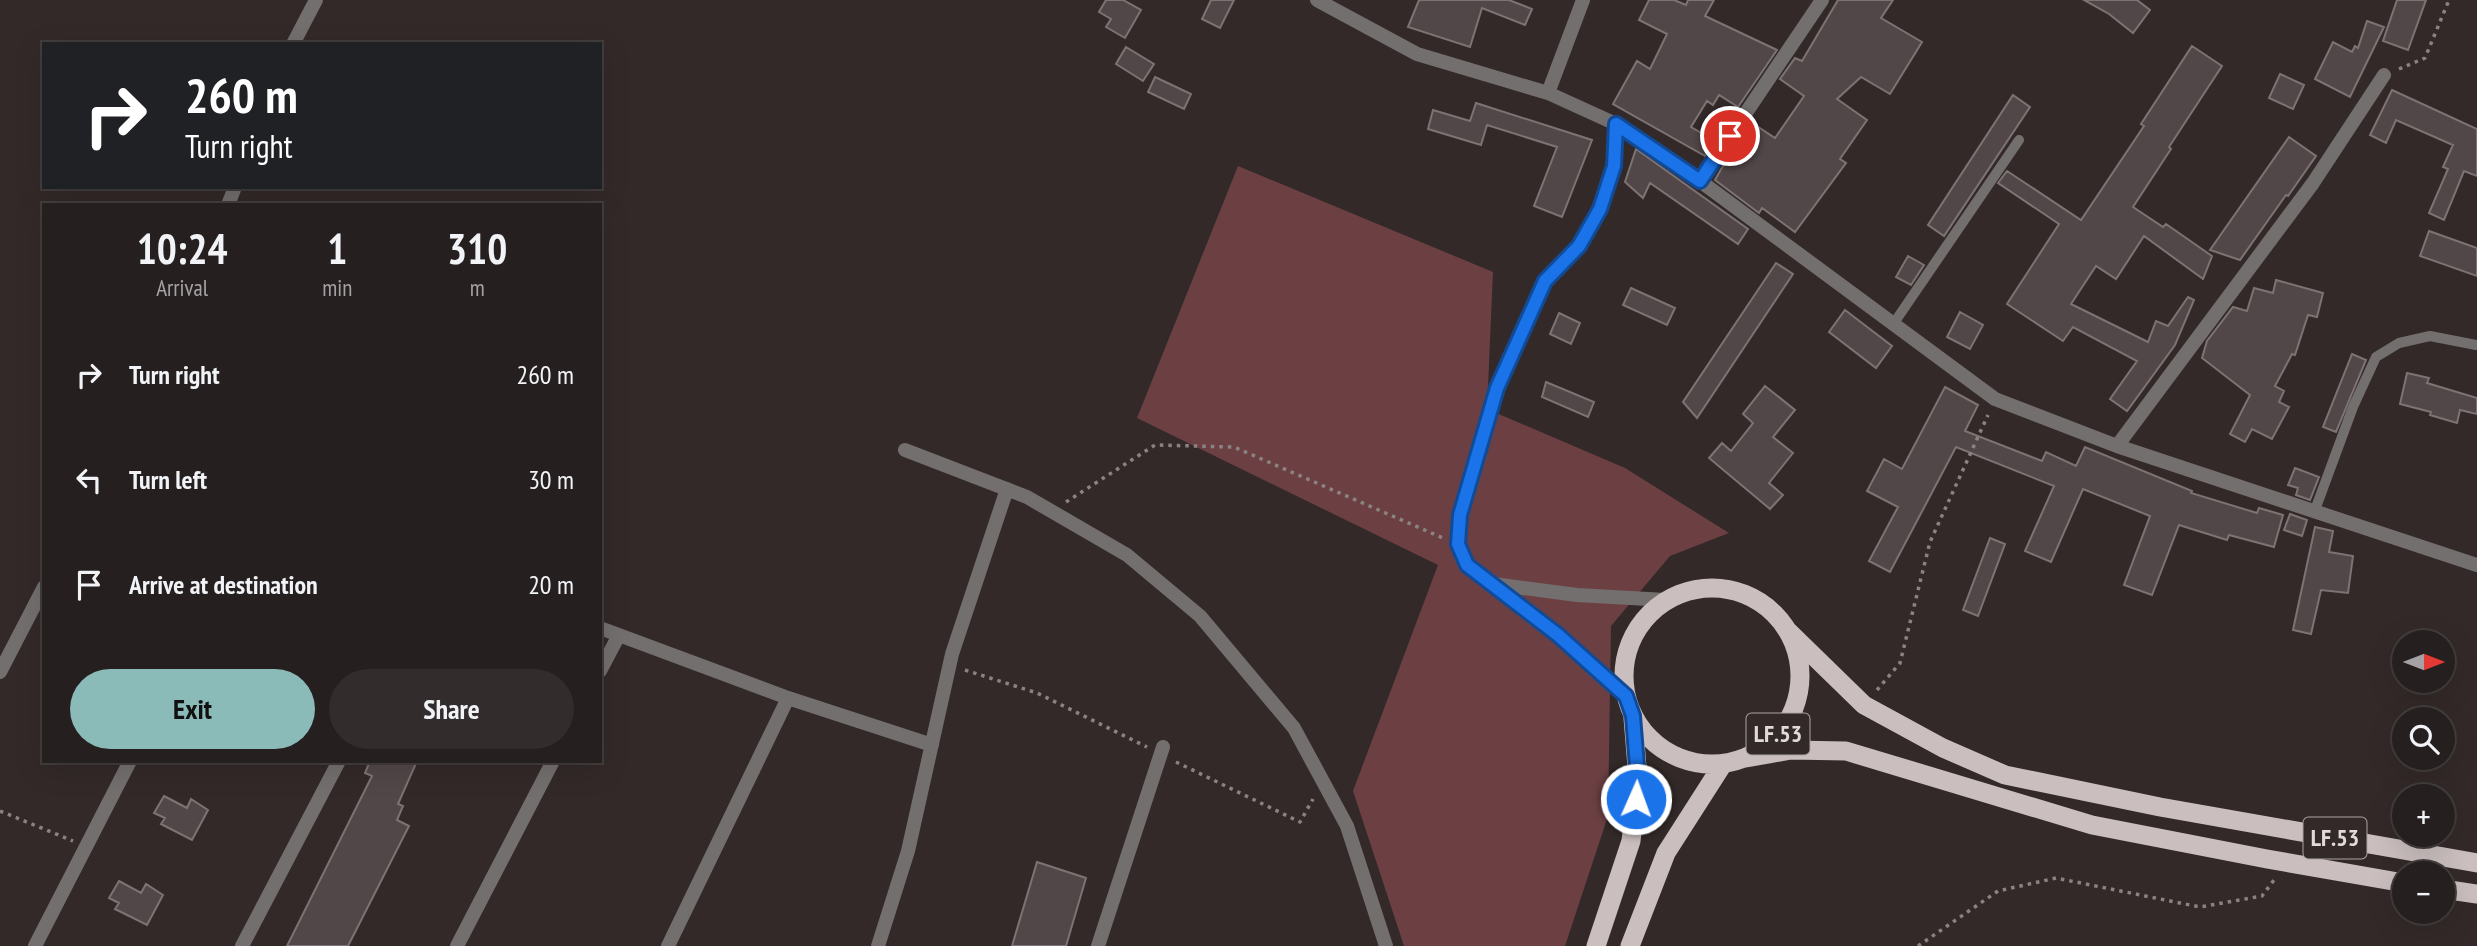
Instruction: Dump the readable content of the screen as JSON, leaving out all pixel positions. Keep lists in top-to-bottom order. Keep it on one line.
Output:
{"streets":{"highway":["LF.53"]},"north":"right","page":{"turn":["260 m","Turn right"],"eta":["10:24","Arrival","1","min","310","m"],"list":[{"name":"Turn right","value":"260 m"},{"name":"Turn left","value":"30 m"},{"name":"Arrive at destination","value":"20 m"}],"map_buttons":["+","−"],"buttons":["Exit","Share"]}}
